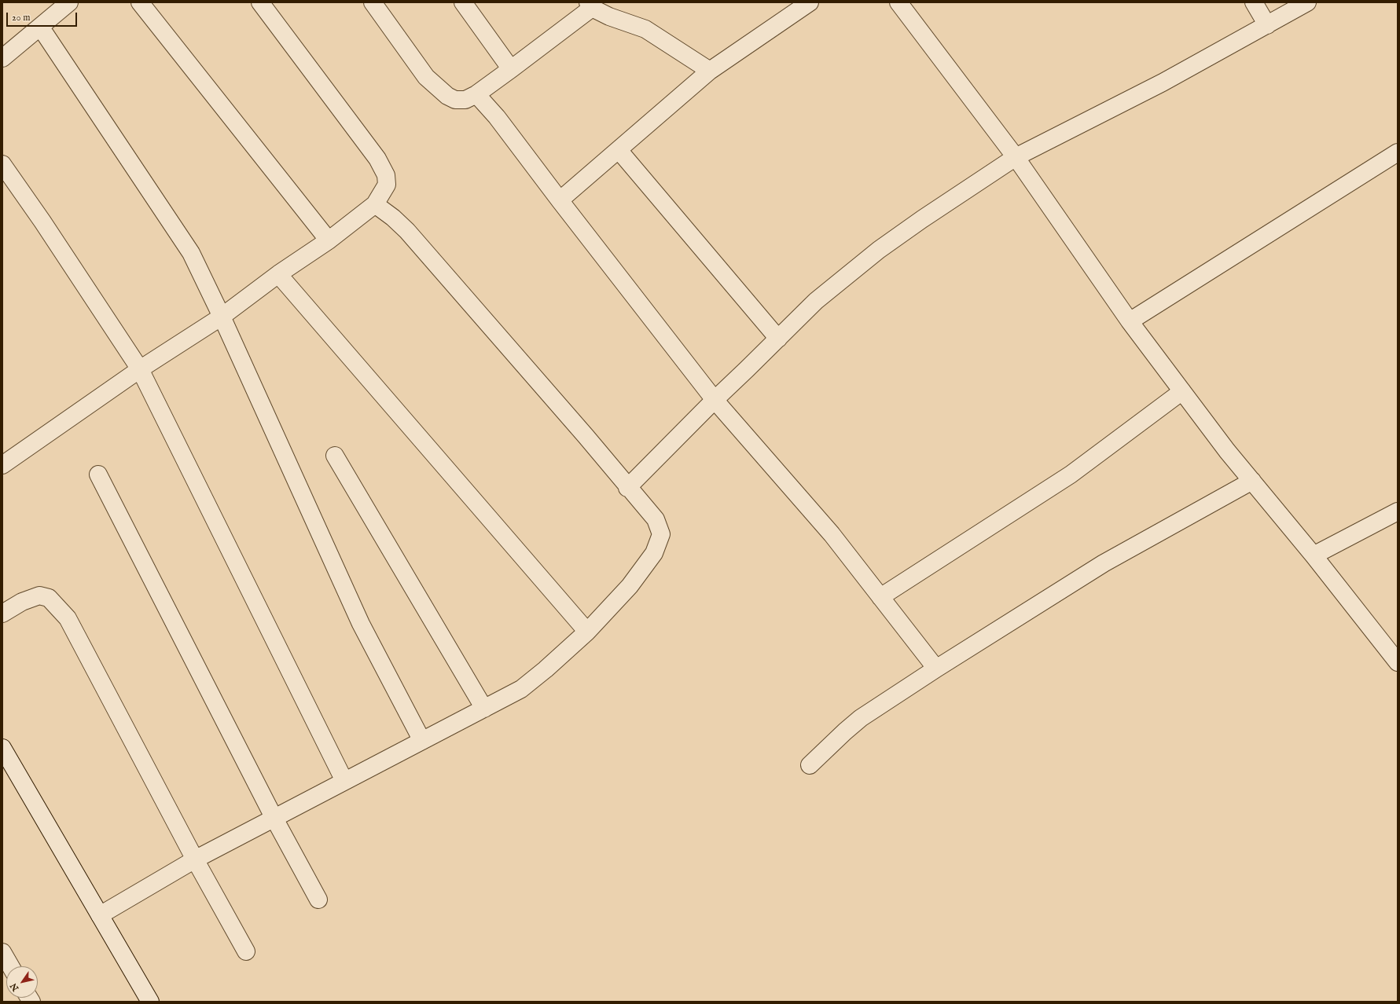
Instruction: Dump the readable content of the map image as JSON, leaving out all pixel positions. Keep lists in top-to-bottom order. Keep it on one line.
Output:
{"scale_bar":"20 m","north":"bottom left"}
